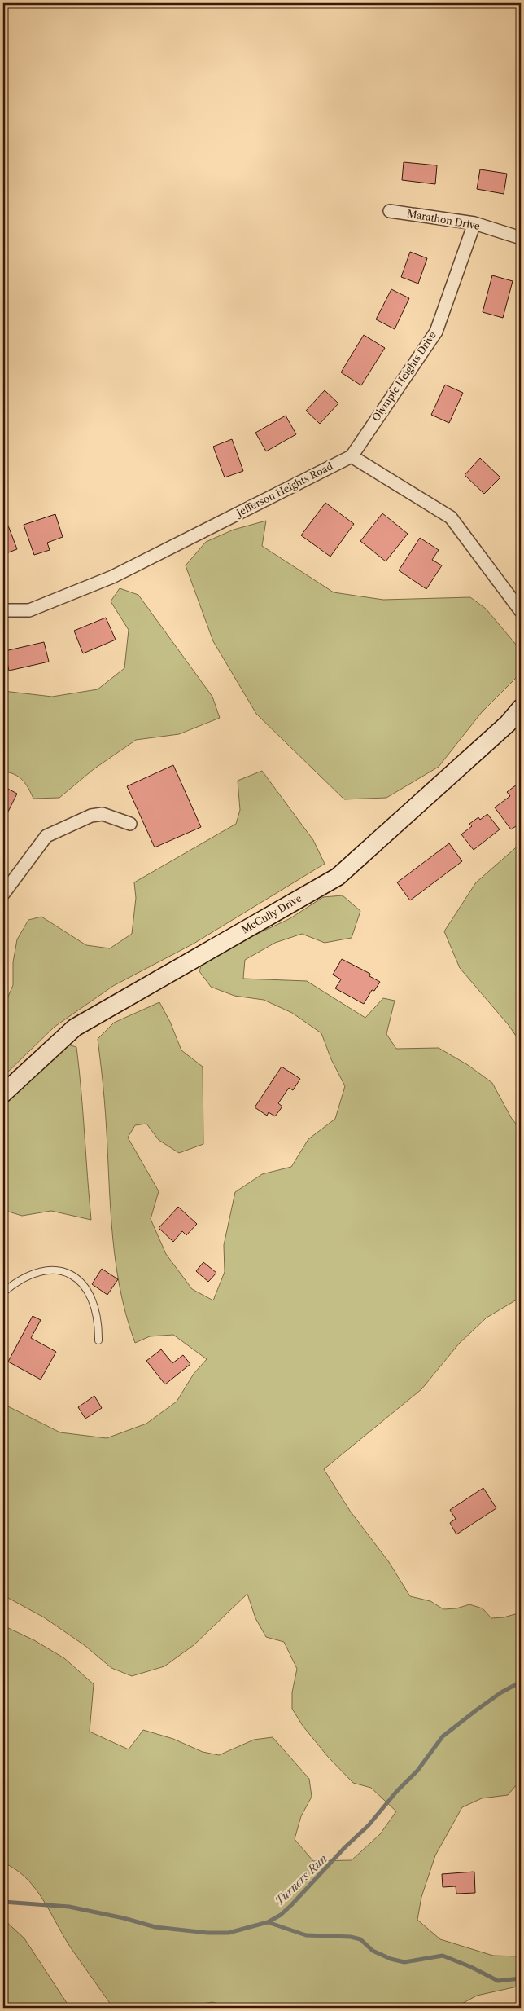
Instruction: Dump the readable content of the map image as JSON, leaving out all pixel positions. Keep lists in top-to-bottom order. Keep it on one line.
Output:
{"streets":{"street":["Marathon Drive","Olympic Heights Drive","Jefferson Heights Road","McCully Drive"]},"crossings":[["Marathon Drive","Olympic Heights Drive"],["Olympic Heights Drive","Jefferson Heights Road"]],"water":["Turners Run"]}
